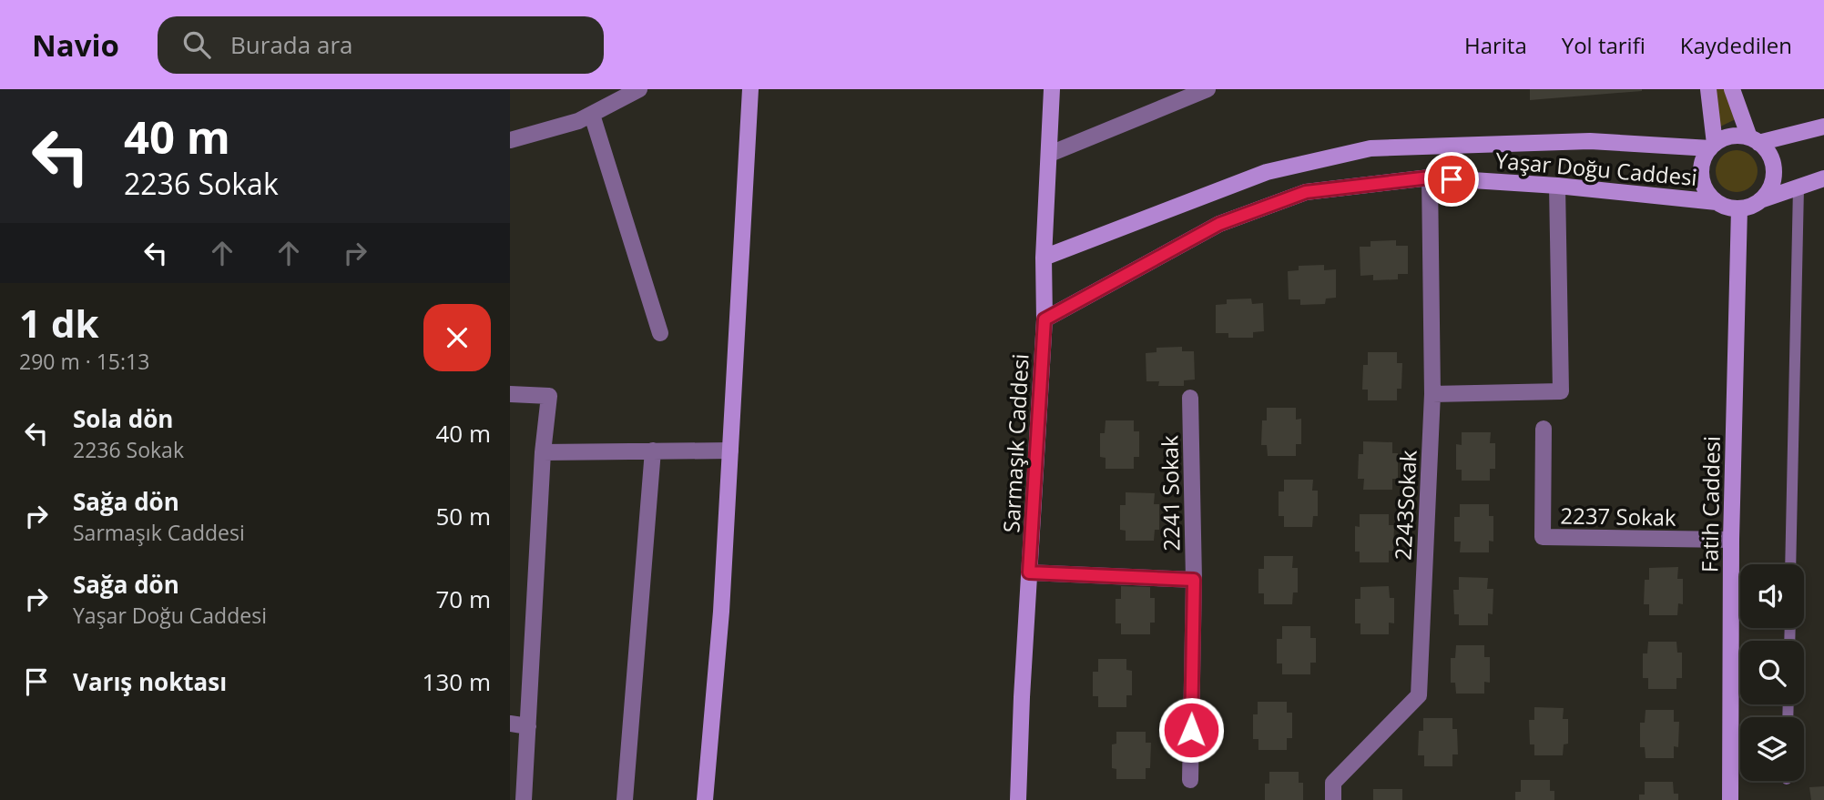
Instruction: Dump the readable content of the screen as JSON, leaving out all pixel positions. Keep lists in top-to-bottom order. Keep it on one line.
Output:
{"streets":{"main road":["Yaşar Doğu Caddesi","Sarmaşık Caddesi","Fatih Caddesi"],"street":["2241 Sokak","2243Sokak","2237 Sokak"]},"crossings":[["Yaşar Doğu Caddesi","Sarmaşık Caddesi"],["Yaşar Doğu Caddesi","Fatih Caddesi"],["Yaşar Doğu Caddesi","2243Sokak"],["Fatih Caddesi","2237 Sokak"]],"page":{"header":"Navio","search":"Burada ara","nav":["Harita","Yol tarifi","Kaydedilen"],"turn":["40 m","2236 Sokak"],"heading":["1 dk","290 m · 15:13"],"list":[{"name":"Sola dön","note":"2236 Sokak","value":"40 m"},{"name":"Sağa dön","note":"Sarmaşık Caddesi","value":"50 m"},{"name":"Sağa dön","note":"Yaşar Doğu Caddesi","value":"70 m"},{"name":"Varış noktası","value":"130 m"}]}}
